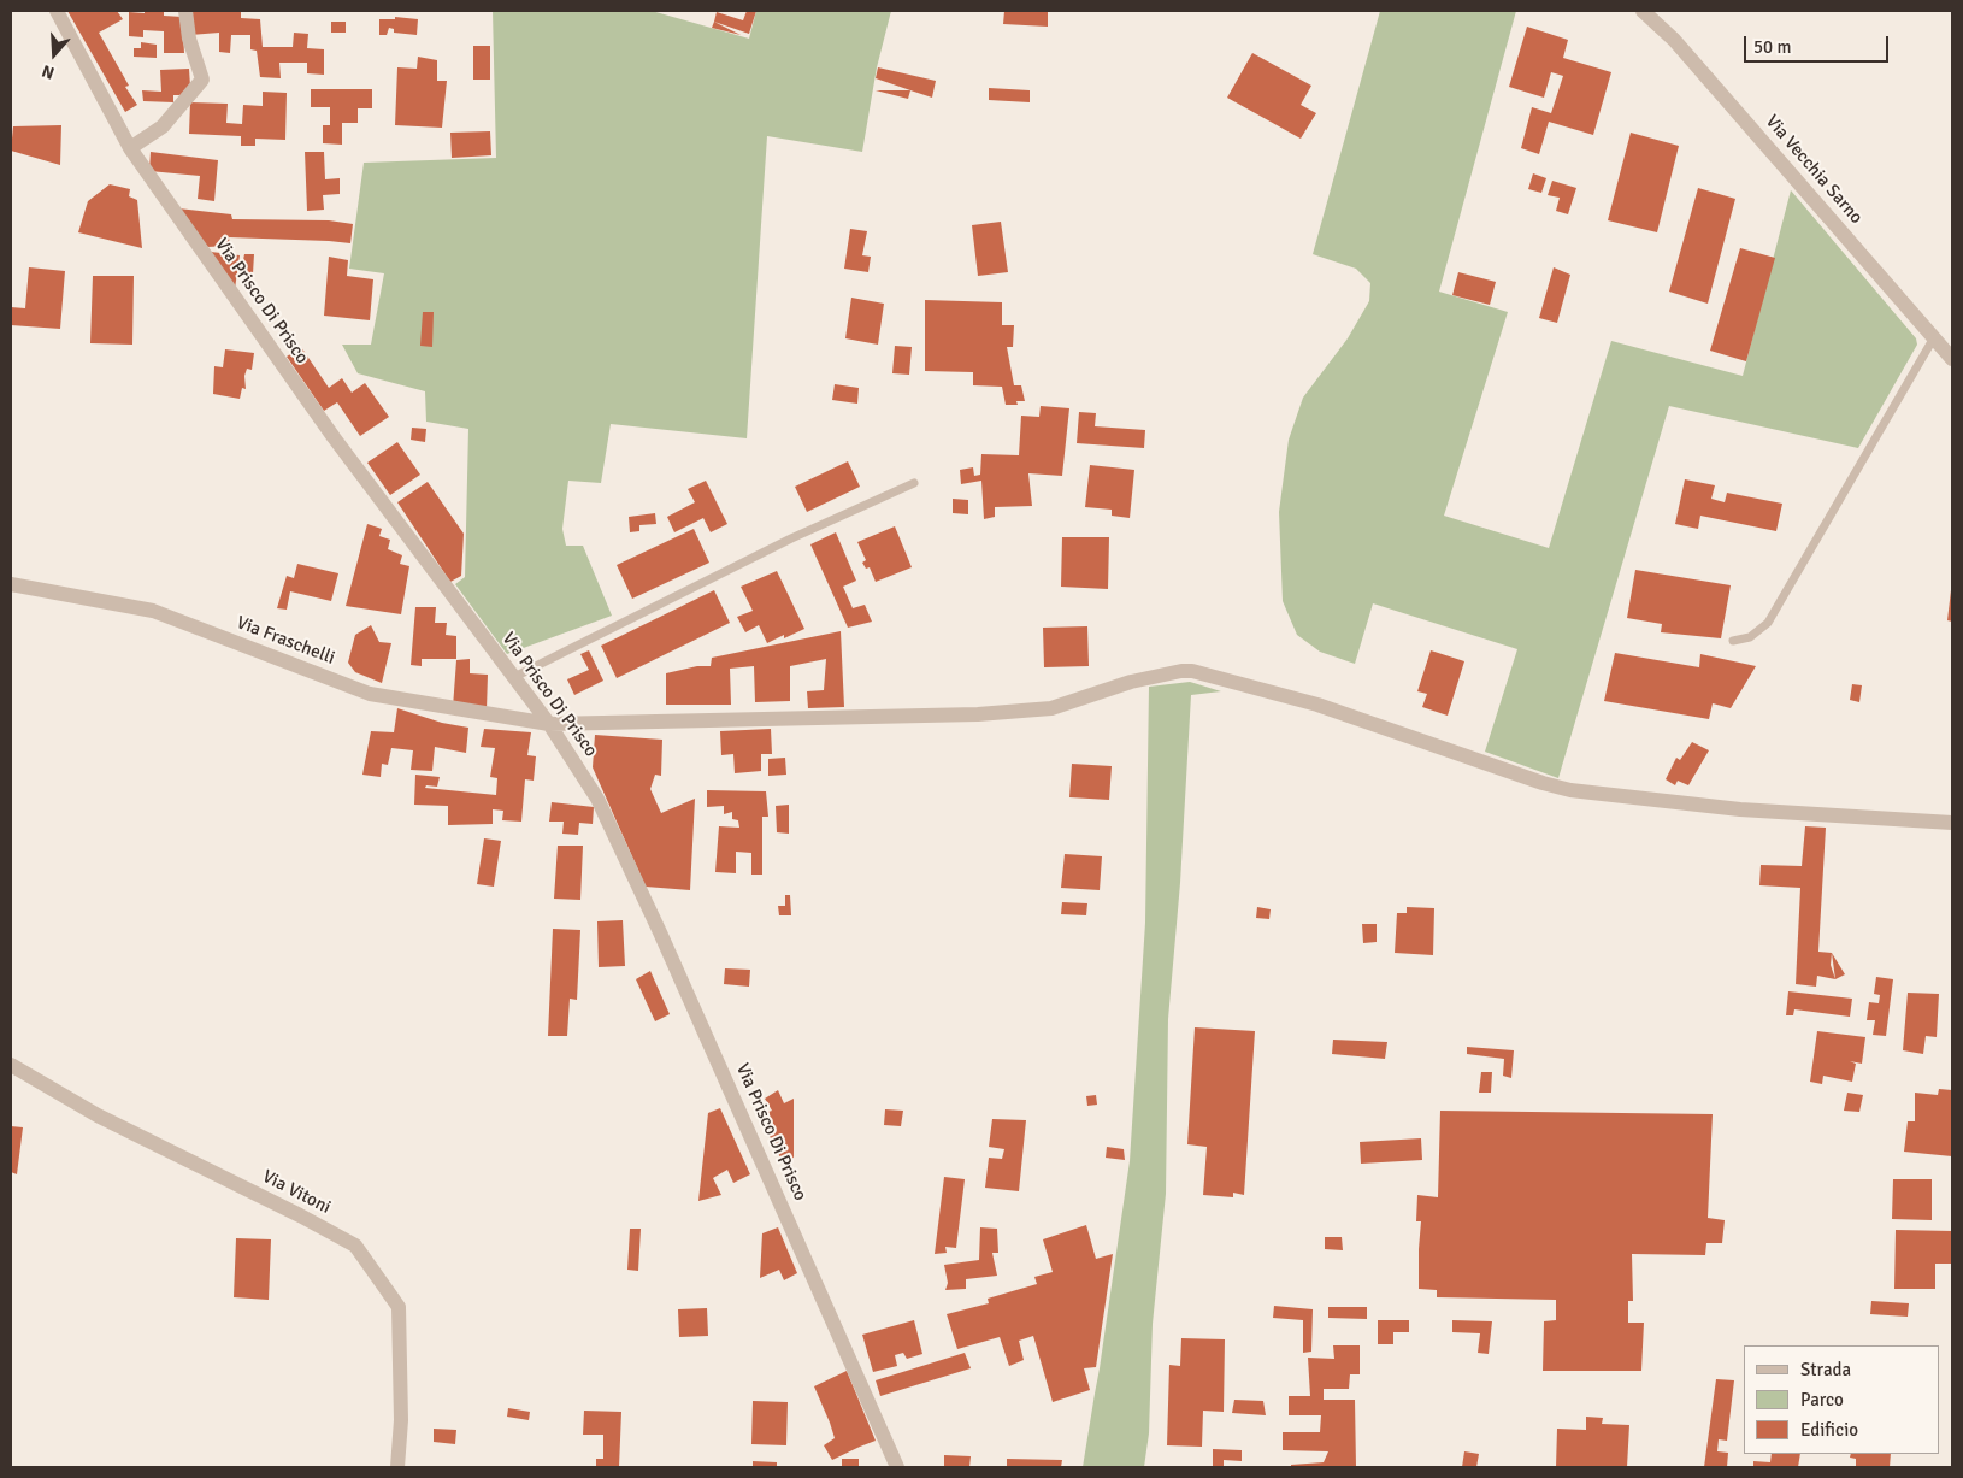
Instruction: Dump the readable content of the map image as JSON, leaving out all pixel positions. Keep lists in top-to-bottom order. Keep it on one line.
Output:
{"streets":{"street":["Via Vecchia Sarno","Via Prisco Di Prisco","Via Fraschelli","Via Vitoni"]},"crossings":[["Via Prisco Di Prisco","Via Fraschelli"]],"legend":["Strada","Parco","Edificio"],"scale_bar":"50 m","north":"bottom"}
